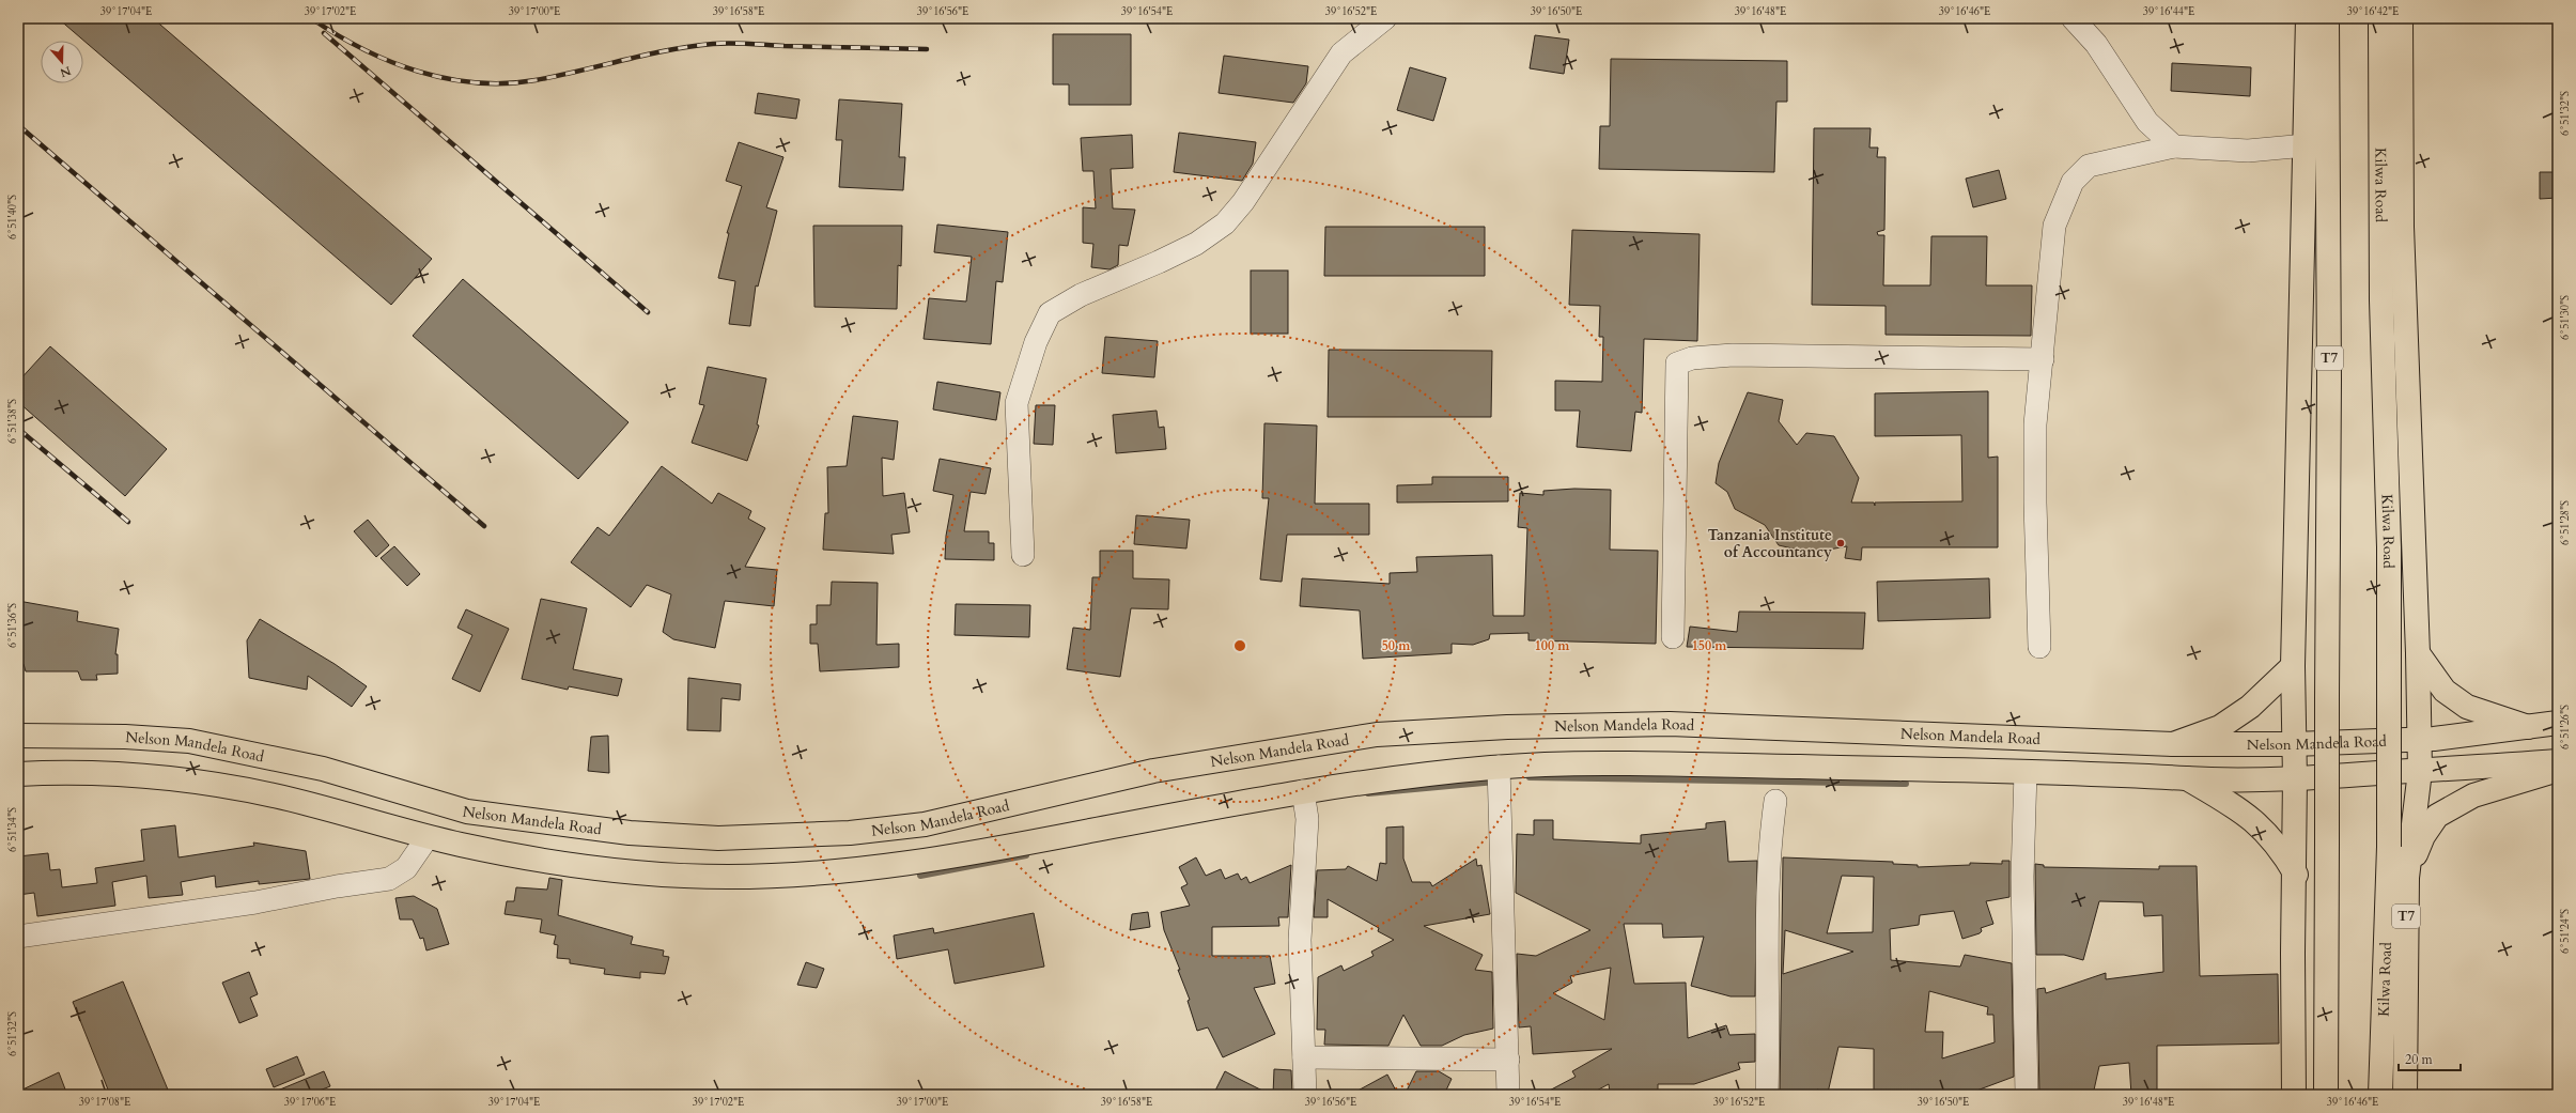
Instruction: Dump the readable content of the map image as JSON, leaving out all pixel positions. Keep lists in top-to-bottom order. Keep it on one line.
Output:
{"streets":{"main road":["Kilwa Road","T7","Nelson Mandela Road"]},"crossings":[["T7","Nelson Mandela Road"]],"places":["Tanzania Institute of Accountancy"],"scale_bar":"20 m","north":"bottom","coordinates":["39°17'04\"E","39°17'02\"E","39°17'00\"E","39°16'58\"E","39°16'56\"E","39°16'54\"E","39°16'52\"E","39°16'50\"E","39°16'48\"E","39°16'46\"E","39°16'44\"E","39°16'42\"E","6°51'32\"S","6°51'40\"S","6°51'30\"S","6°51'38\"S","6°51'28\"S","6°51'36\"S","6°51'26\"S","6°51'34\"S","6°51'24\"S","39°17'08\"E","39°17'06\"E"],"rings":["50 m","100 m","150 m"]}
